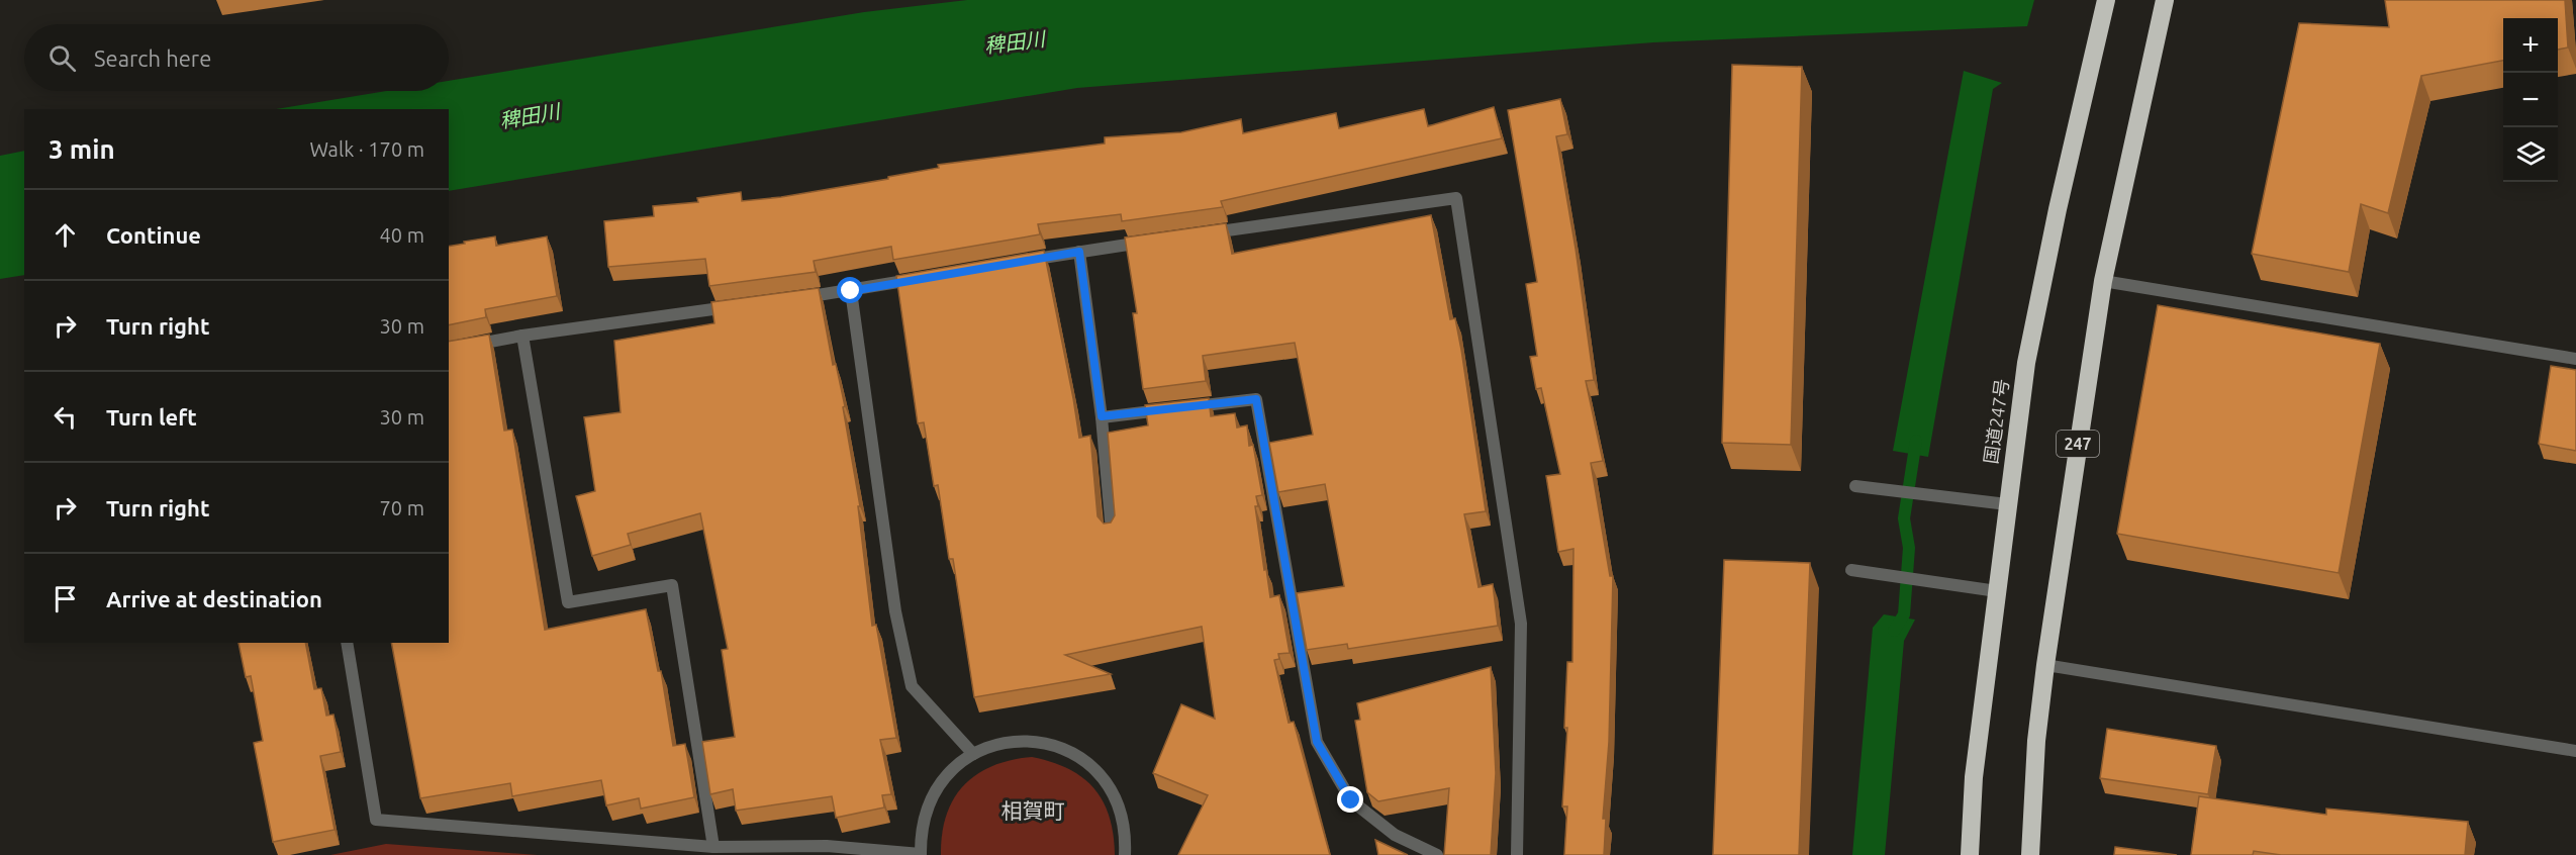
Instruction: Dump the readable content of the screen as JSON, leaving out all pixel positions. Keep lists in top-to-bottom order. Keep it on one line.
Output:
{"streets":{"highway":["国道247号","247"]},"districts":["相賀町"],"water":["稗田川"],"page":{"map_buttons":["+","−"],"search":"Search here","heading":["3 min","Walk · 170 m"],"list":[["Continue","40 m"],["Turn right","30 m"],["Turn left","30 m"],["Turn right","70 m"],"Arrive at destination"]}}
